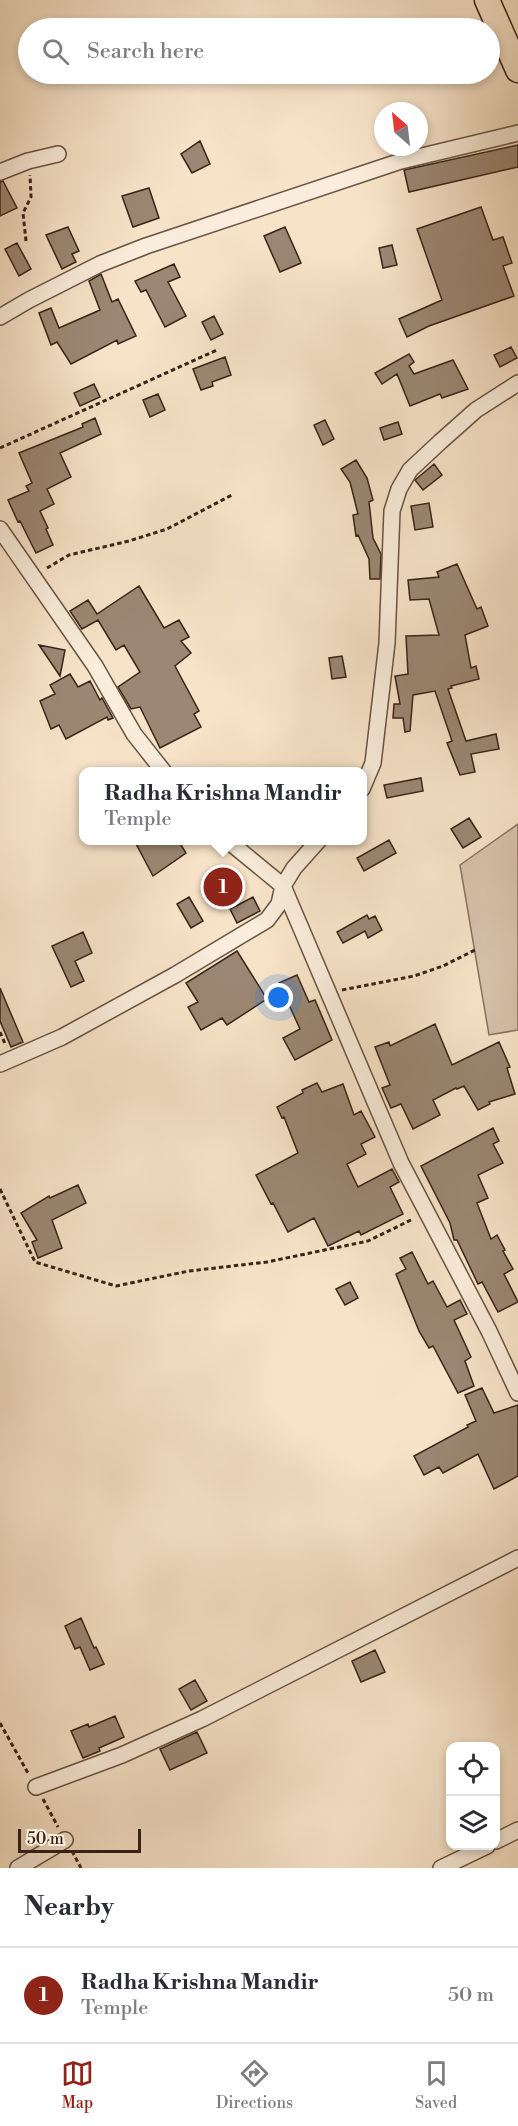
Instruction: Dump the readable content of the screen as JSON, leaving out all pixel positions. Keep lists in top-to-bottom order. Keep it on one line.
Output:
{"scale_bar":"50 m","north":"top left","page":{"search":"Search here","popup":["Radha Krishna Mandir","Temple"],"pins":"1","scale":"50 m","heading":"Nearby","list":[{"mark":"1","name":"Radha Krishna Mandir","note":"Temple","value":"50 m"}],"nav":["Map","Directions","Saved"]}}
